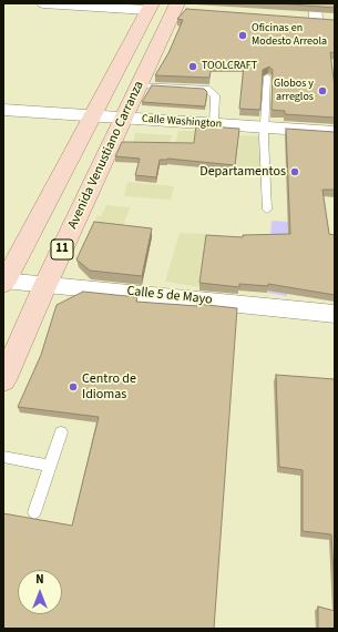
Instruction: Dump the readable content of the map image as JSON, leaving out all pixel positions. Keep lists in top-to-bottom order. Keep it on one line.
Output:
{"streets":{"main road":["Calle Washington","Avenida Venustiano Carranza","11"],"street":["Calle 5 de Mayo"]},"crossings":[["Calle Washington","Avenida Venustiano Carranza"],["Avenida Venustiano Carranza","Calle 5 de Mayo"]],"places":["Oficinas en Modesto Arreola","TOOLCRAFT","Globos y arreglos","Departamentos","Centro de Idiomas"],"north":"top"}
